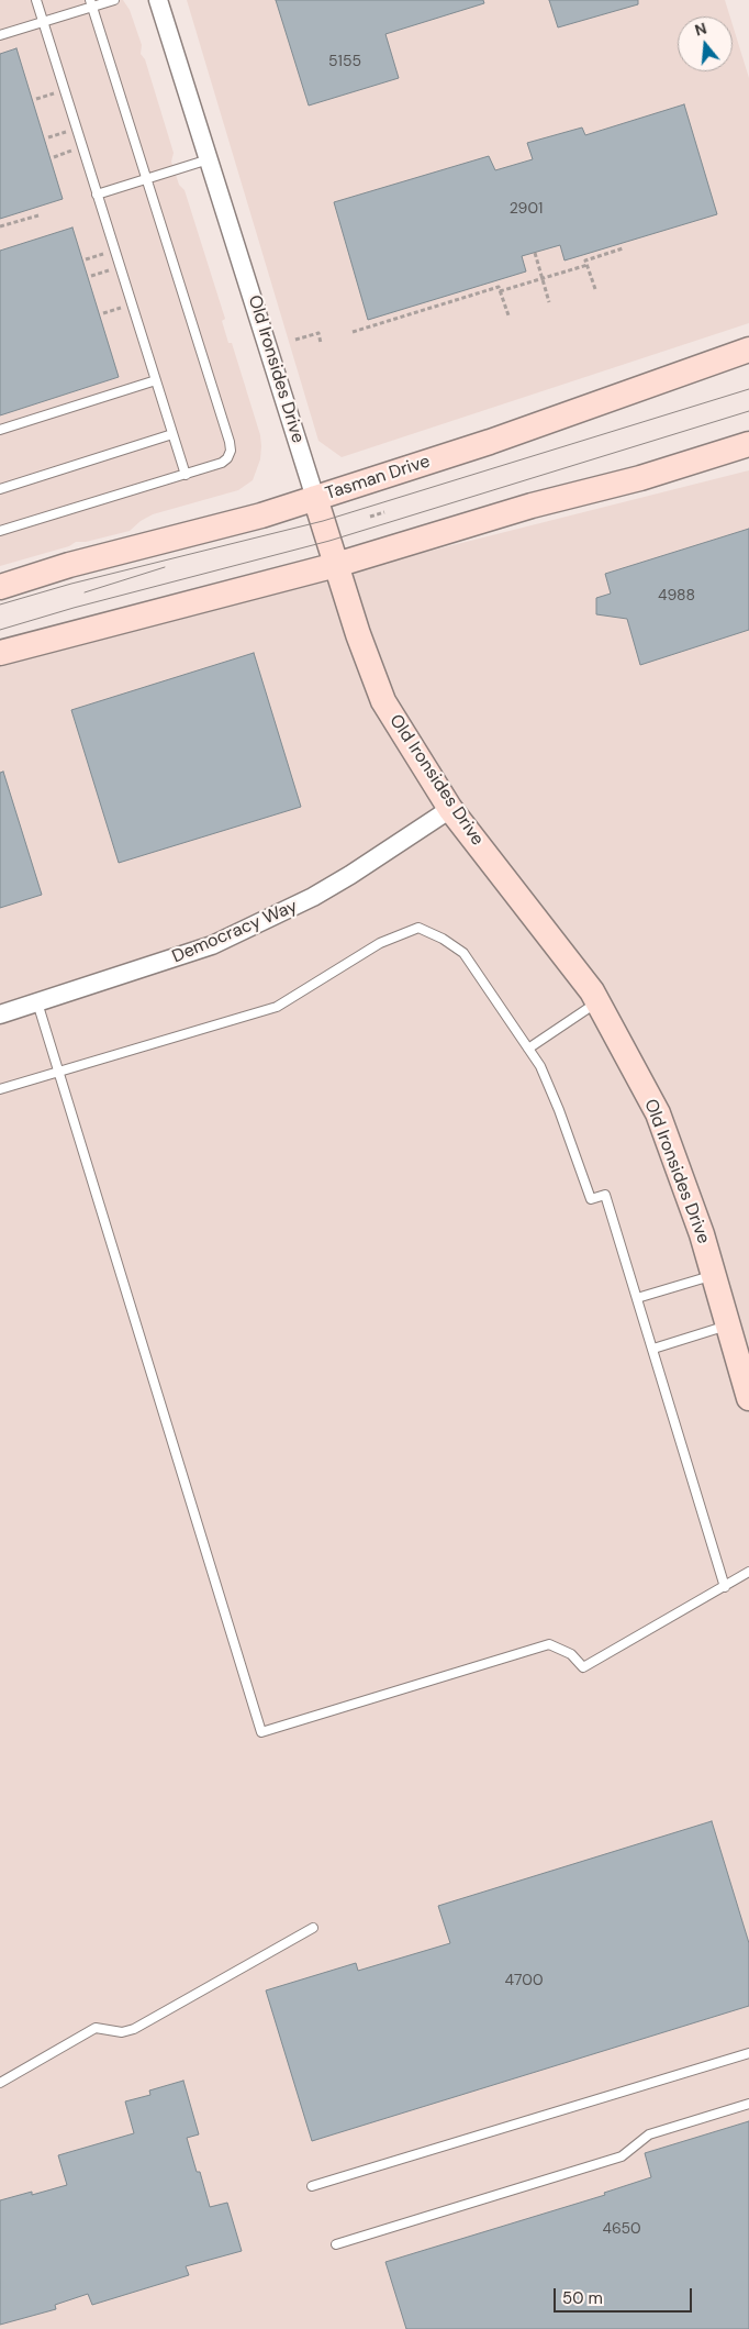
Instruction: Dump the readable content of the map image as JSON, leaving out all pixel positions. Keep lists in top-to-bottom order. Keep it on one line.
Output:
{"streets":{"main road":["Old Ironsides Drive","Tasman Drive"],"street":["Democracy Way"]},"crossings":[["Old Ironsides Drive","Tasman Drive"],["Old Ironsides Drive","Democracy Way"]],"house_numbers":["5155","2901","4988","4700","4650"],"scale_bar":"50 m","north":"top"}
